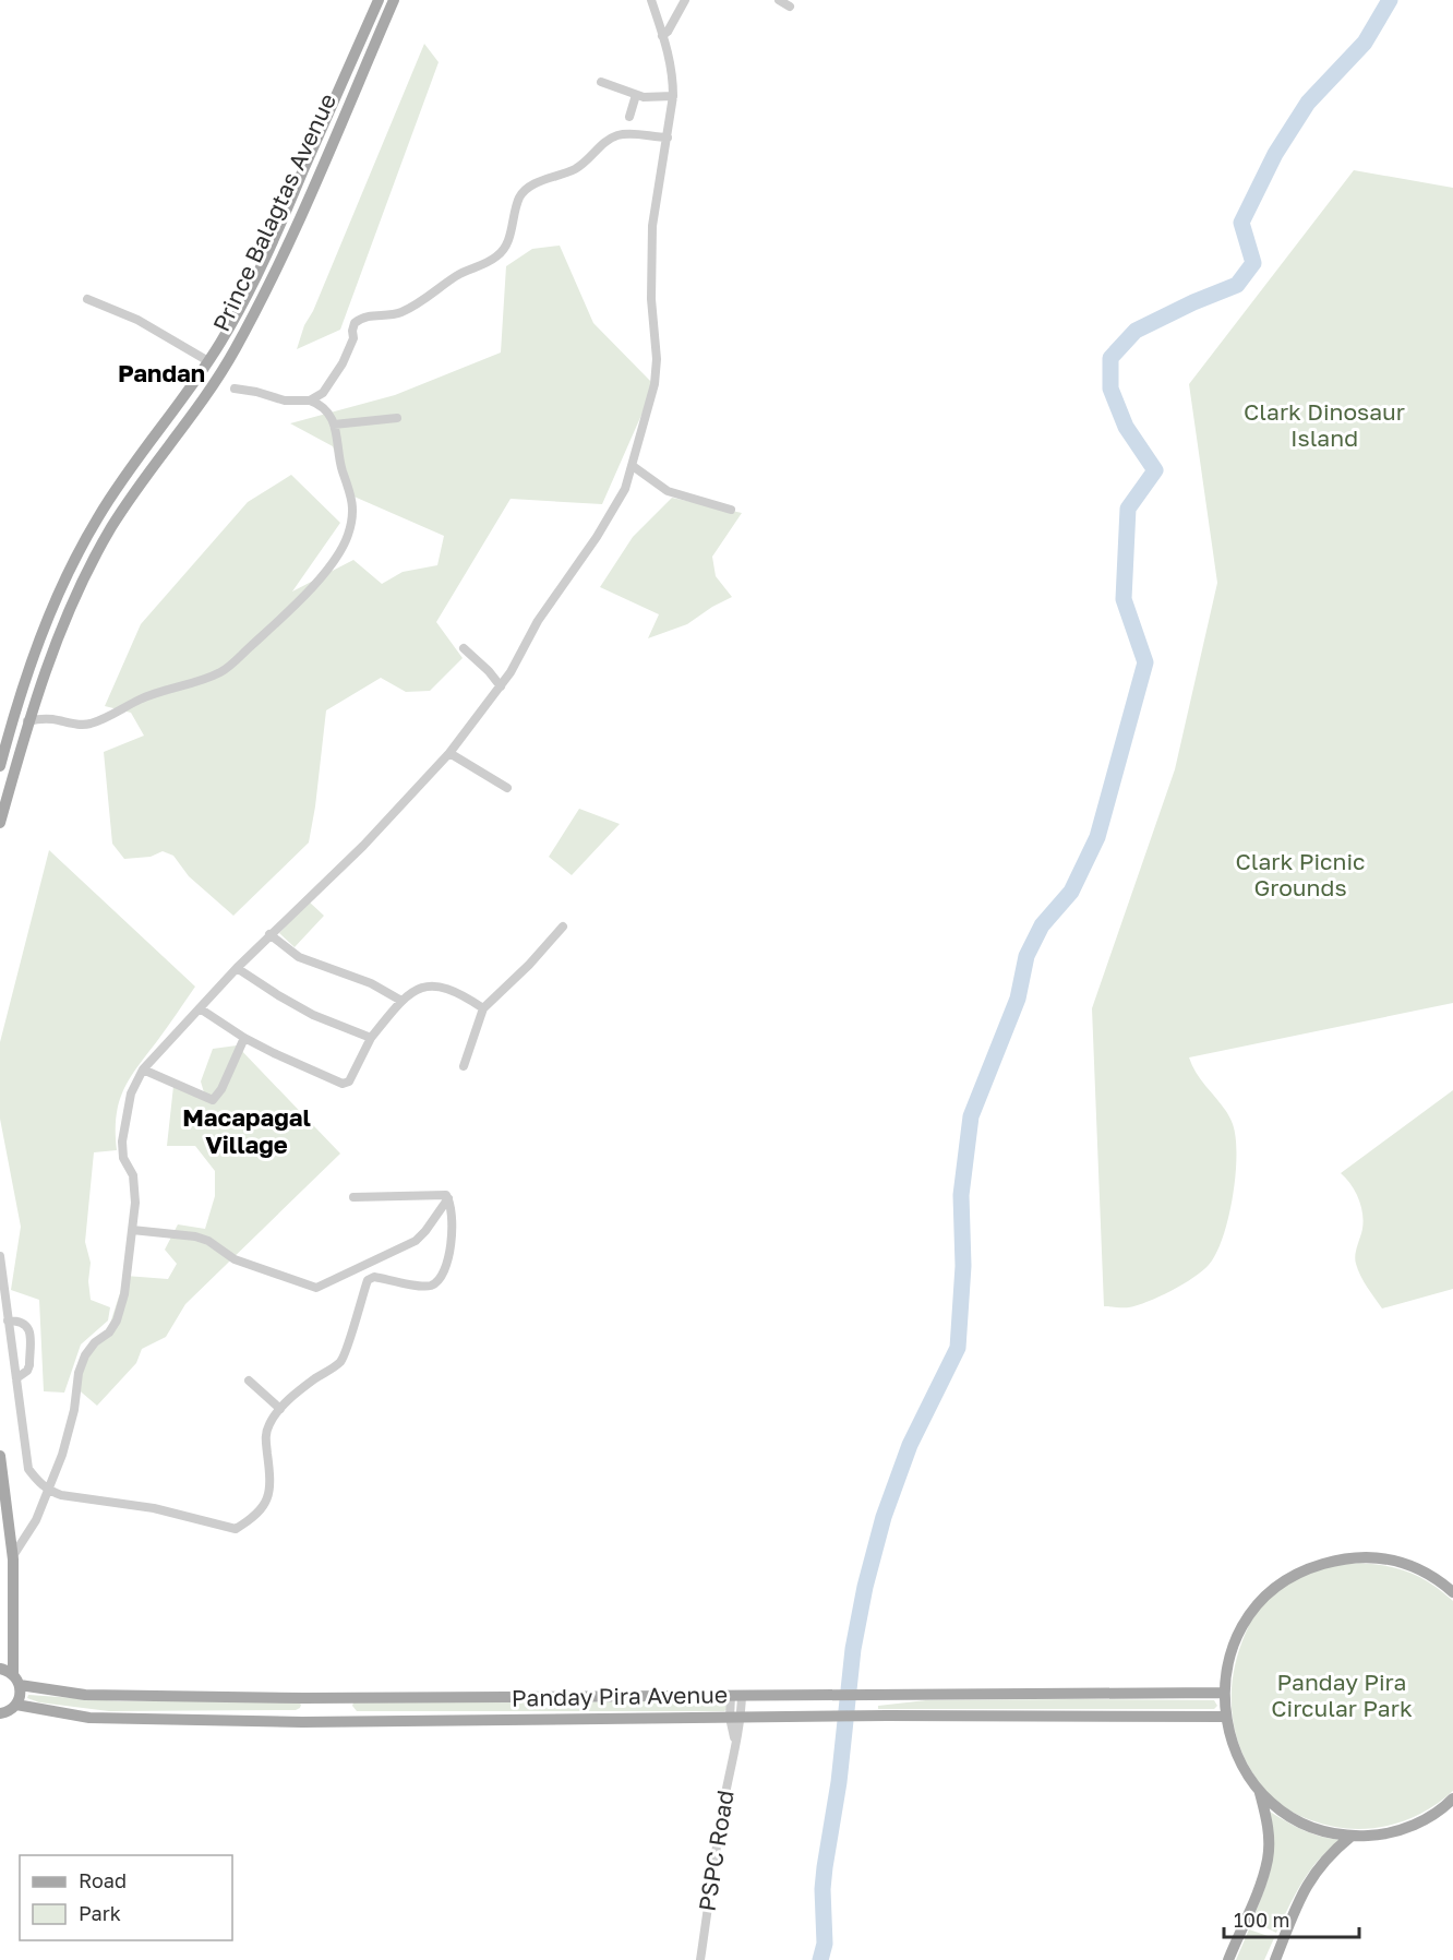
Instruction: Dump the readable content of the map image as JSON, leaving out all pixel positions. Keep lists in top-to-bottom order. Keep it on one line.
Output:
{"streets":{"main road":["Prince Balagtas Avenue","Panday Pira Avenue"],"street":["PSPC Road"]},"crossings":[["Panday Pira Avenue","PSPC Road"]],"districts":["Pandan","Macapagal Village"],"parks":["Clark Dinosaur Island","Clark Picnic Grounds","Panday Pira Circular Park"],"legend":["Road","Park"],"scale_bar":"100 m"}
